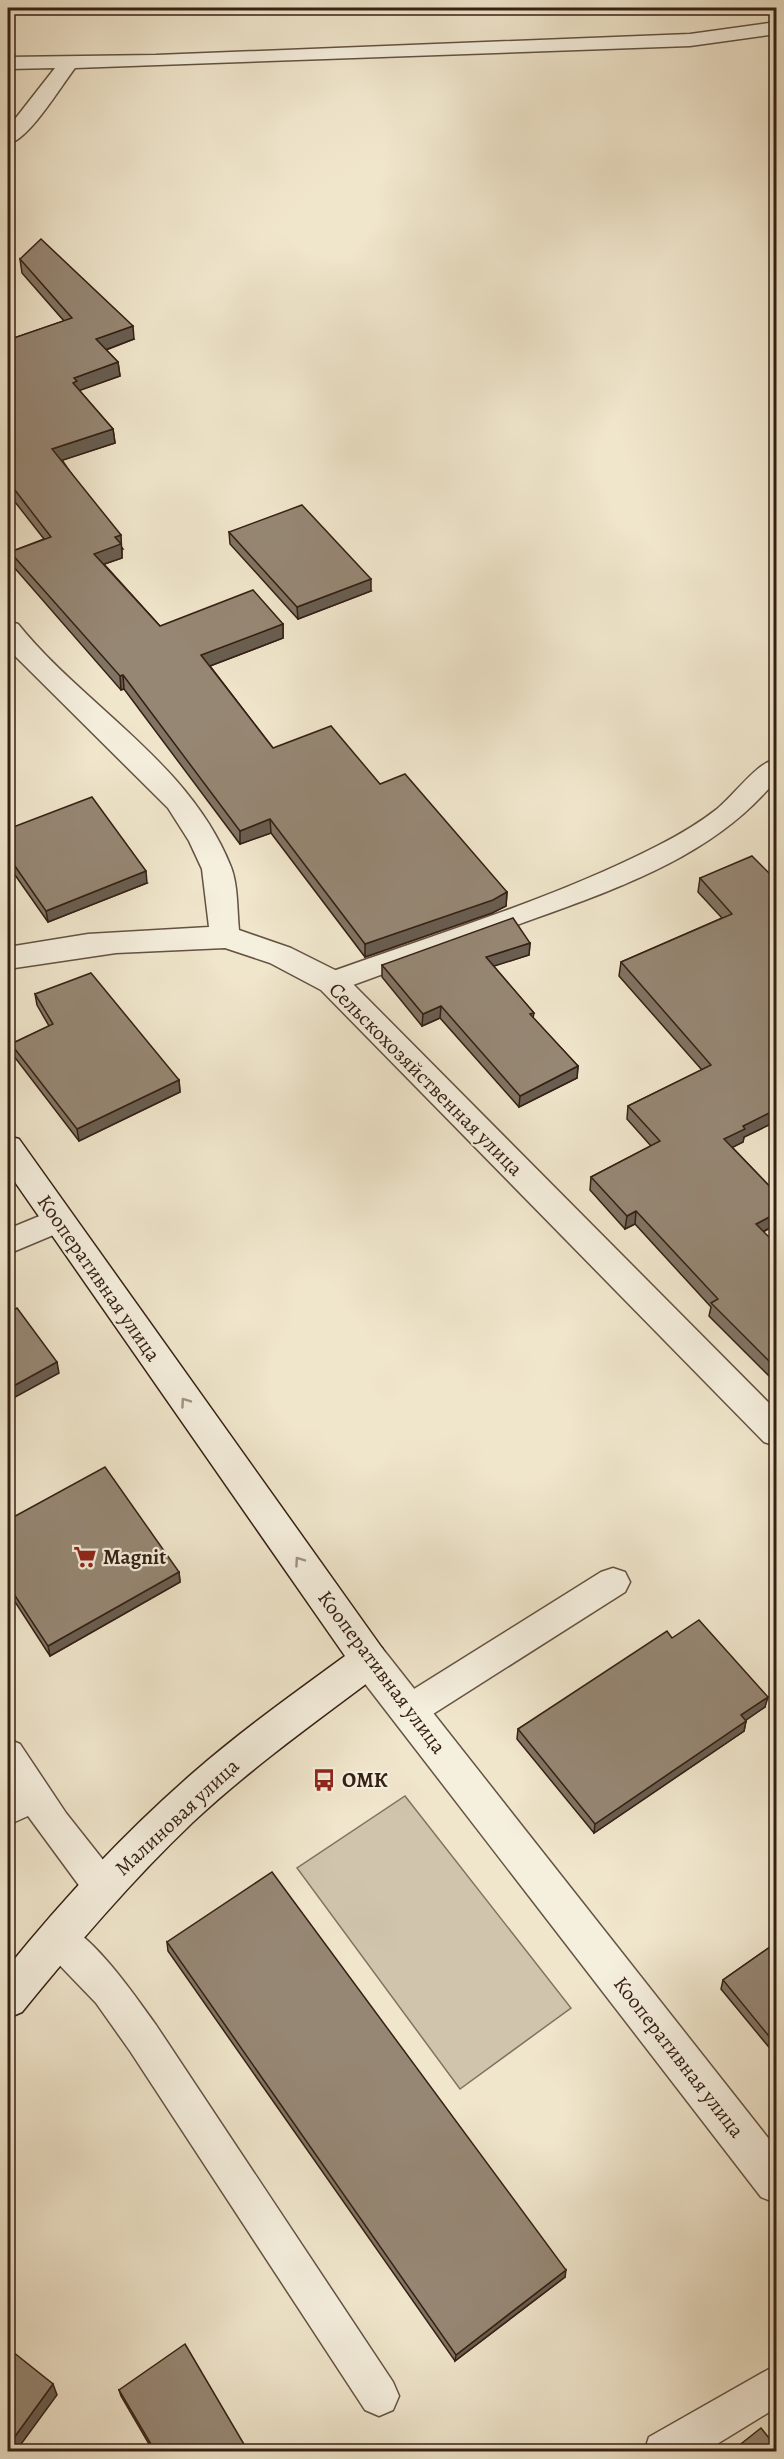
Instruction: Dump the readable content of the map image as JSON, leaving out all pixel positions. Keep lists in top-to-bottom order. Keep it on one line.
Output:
{"streets":{"street":["Сельскохозяйственная улица","Кооперативная улица","Малиновая улица"]},"crossings":[["Кооперативная улица","Малиновая улица"]],"one_way":["Кооперативная улица"],"places":{"supermarket":["Magnit"],"bus stop":["ОМК"]}}
